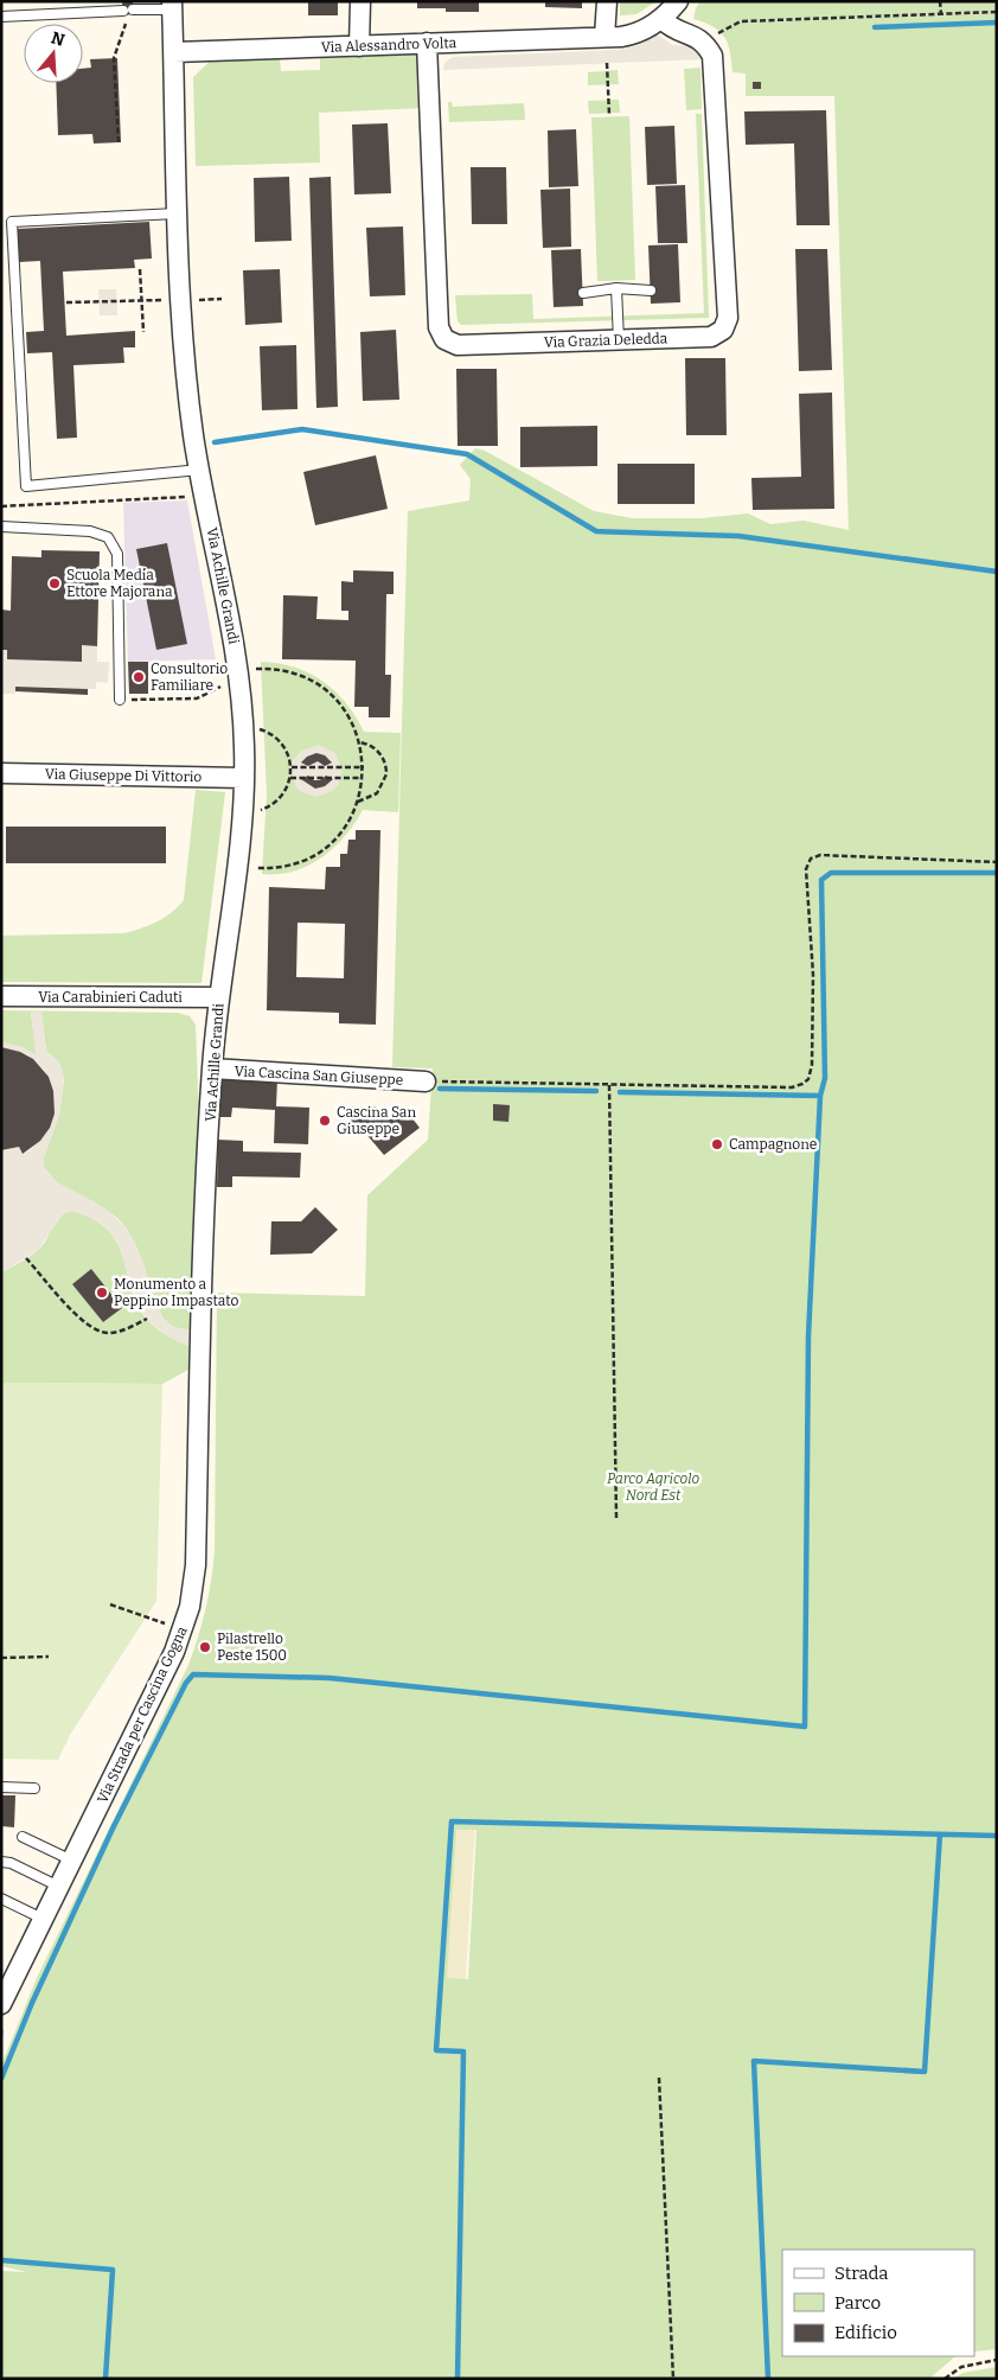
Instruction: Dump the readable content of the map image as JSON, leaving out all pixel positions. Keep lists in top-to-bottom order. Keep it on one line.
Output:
{"streets":{"street":["Via Alessandro Volta","Via Grazia Deledda","Via Achille Grandi","Via Giuseppe Di Vittorio","Via Carabinieri Caduti","Via Cascina San Giuseppe","Via Strada per Cascina Gogna"]},"crossings":[["Via Alessandro Volta","Via Grazia Deledda"],["Via Alessandro Volta","Via Achille Grandi"],["Via Achille Grandi","Via Giuseppe Di Vittorio"],["Via Achille Grandi","Via Carabinieri Caduti"],["Via Achille Grandi","Via Cascina San Giuseppe"],["Via Achille Grandi","Via Strada per Cascina Gogna"]],"parks":["Parco Agricolo Nord Est"],"places":["Scuola Media Ettore Majorana","Consultorio Familiare","Cascina San Giuseppe","Campagnone","Monumento a Peppino Impastato","Pilastrello Peste 1500"],"legend":["Strada","Parco","Edificio"],"north":"top"}
